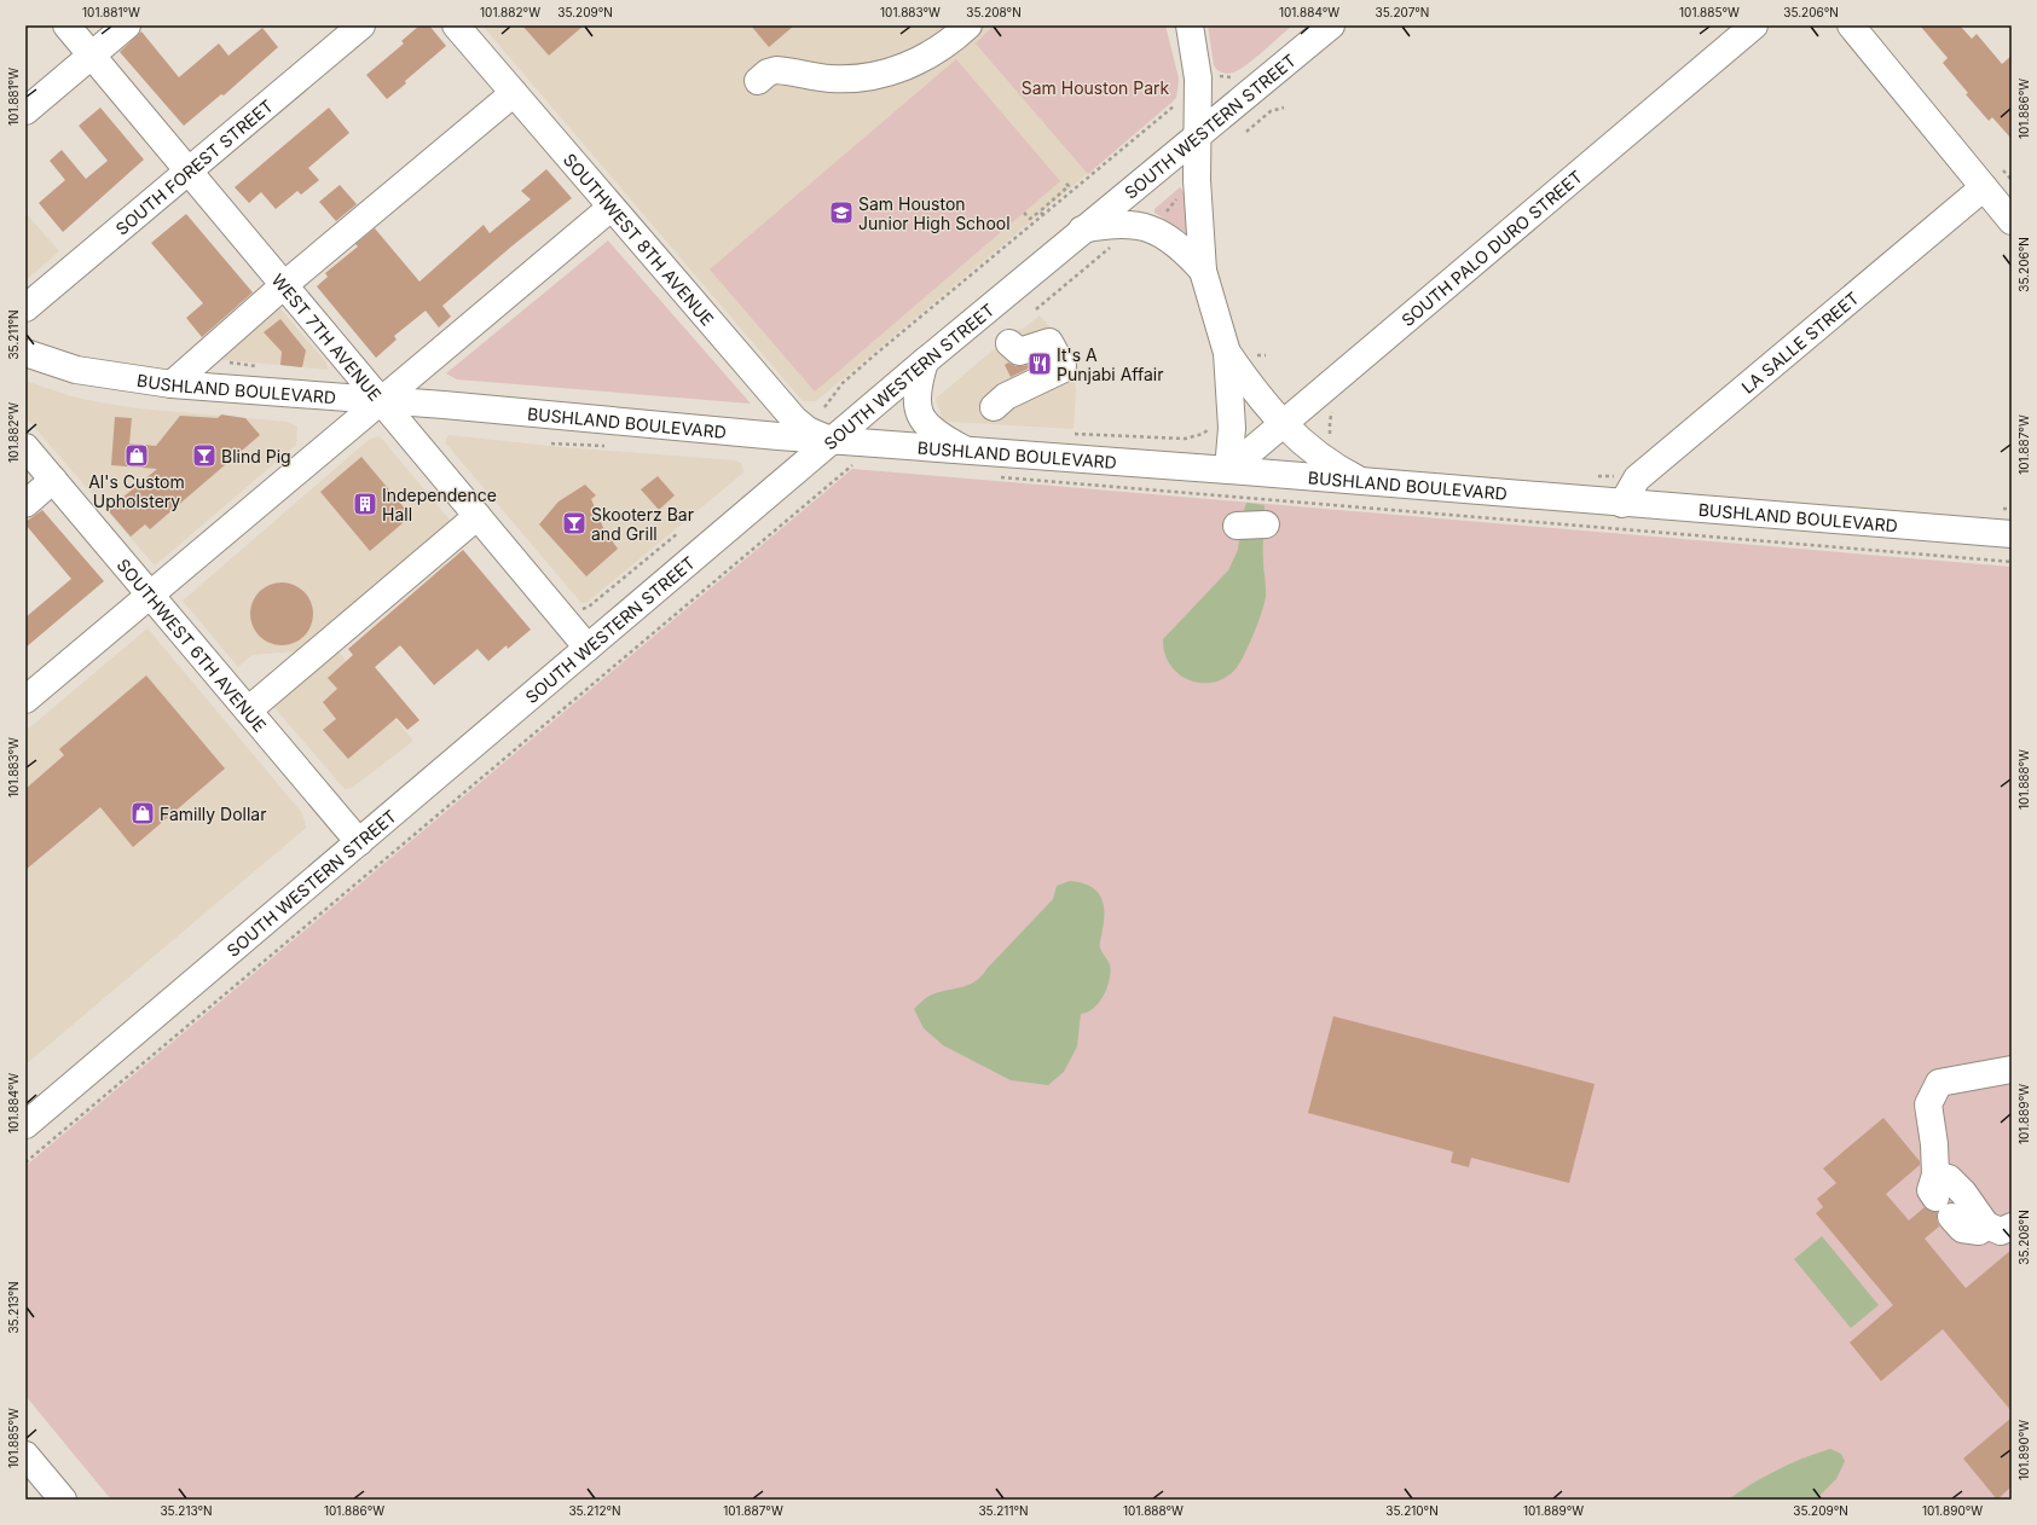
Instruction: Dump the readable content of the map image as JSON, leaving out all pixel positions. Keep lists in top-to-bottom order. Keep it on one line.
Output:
{"streets":{"street":["SOUTH WESTERN STREET","SOUTH FOREST STREET","SOUTHWEST 8TH AVENUE","SOUTH PALO DURO STREET","WEST 7TH AVENUE","LA SALLE STREET","BUSHLAND BOULEVARD","SOUTHWEST 6TH AVENUE"]},"crossings":[["SOUTH WESTERN STREET","SOUTHWEST 8TH AVENUE"],["SOUTH WESTERN STREET","WEST 7TH AVENUE"],["SOUTH WESTERN STREET","BUSHLAND BOULEVARD"],["SOUTH WESTERN STREET","SOUTHWEST 6TH AVENUE"],["SOUTH FOREST STREET","WEST 7TH AVENUE"],["SOUTHWEST 8TH AVENUE","BUSHLAND BOULEVARD"],["SOUTH PALO DURO STREET","BUSHLAND BOULEVARD"],["WEST 7TH AVENUE","BUSHLAND BOULEVARD"],["LA SALLE STREET","BUSHLAND BOULEVARD"]],"parks":["Sam Houston Park"],"places":{"school or university":["Sam Houston Junior High School"],"restaurant":["It's A Punjabi Affair"],"shop":["Al's Custom Upholstery","Familly Dollar"],"bar":["Blind Pig","Skooterz Bar and Grill"],"building":["Independence Hall"]},"coordinates":["101.881°W","101.882°W","35.209°N","101.883°W","35.208°N","101.884°W","35.207°N","101.885°W","35.206°N","101.886°W","35.211°N","101.887°W","101.888°W","101.889°W","35.213°N","101.890°W","35.212°N","35.210°N"]}
